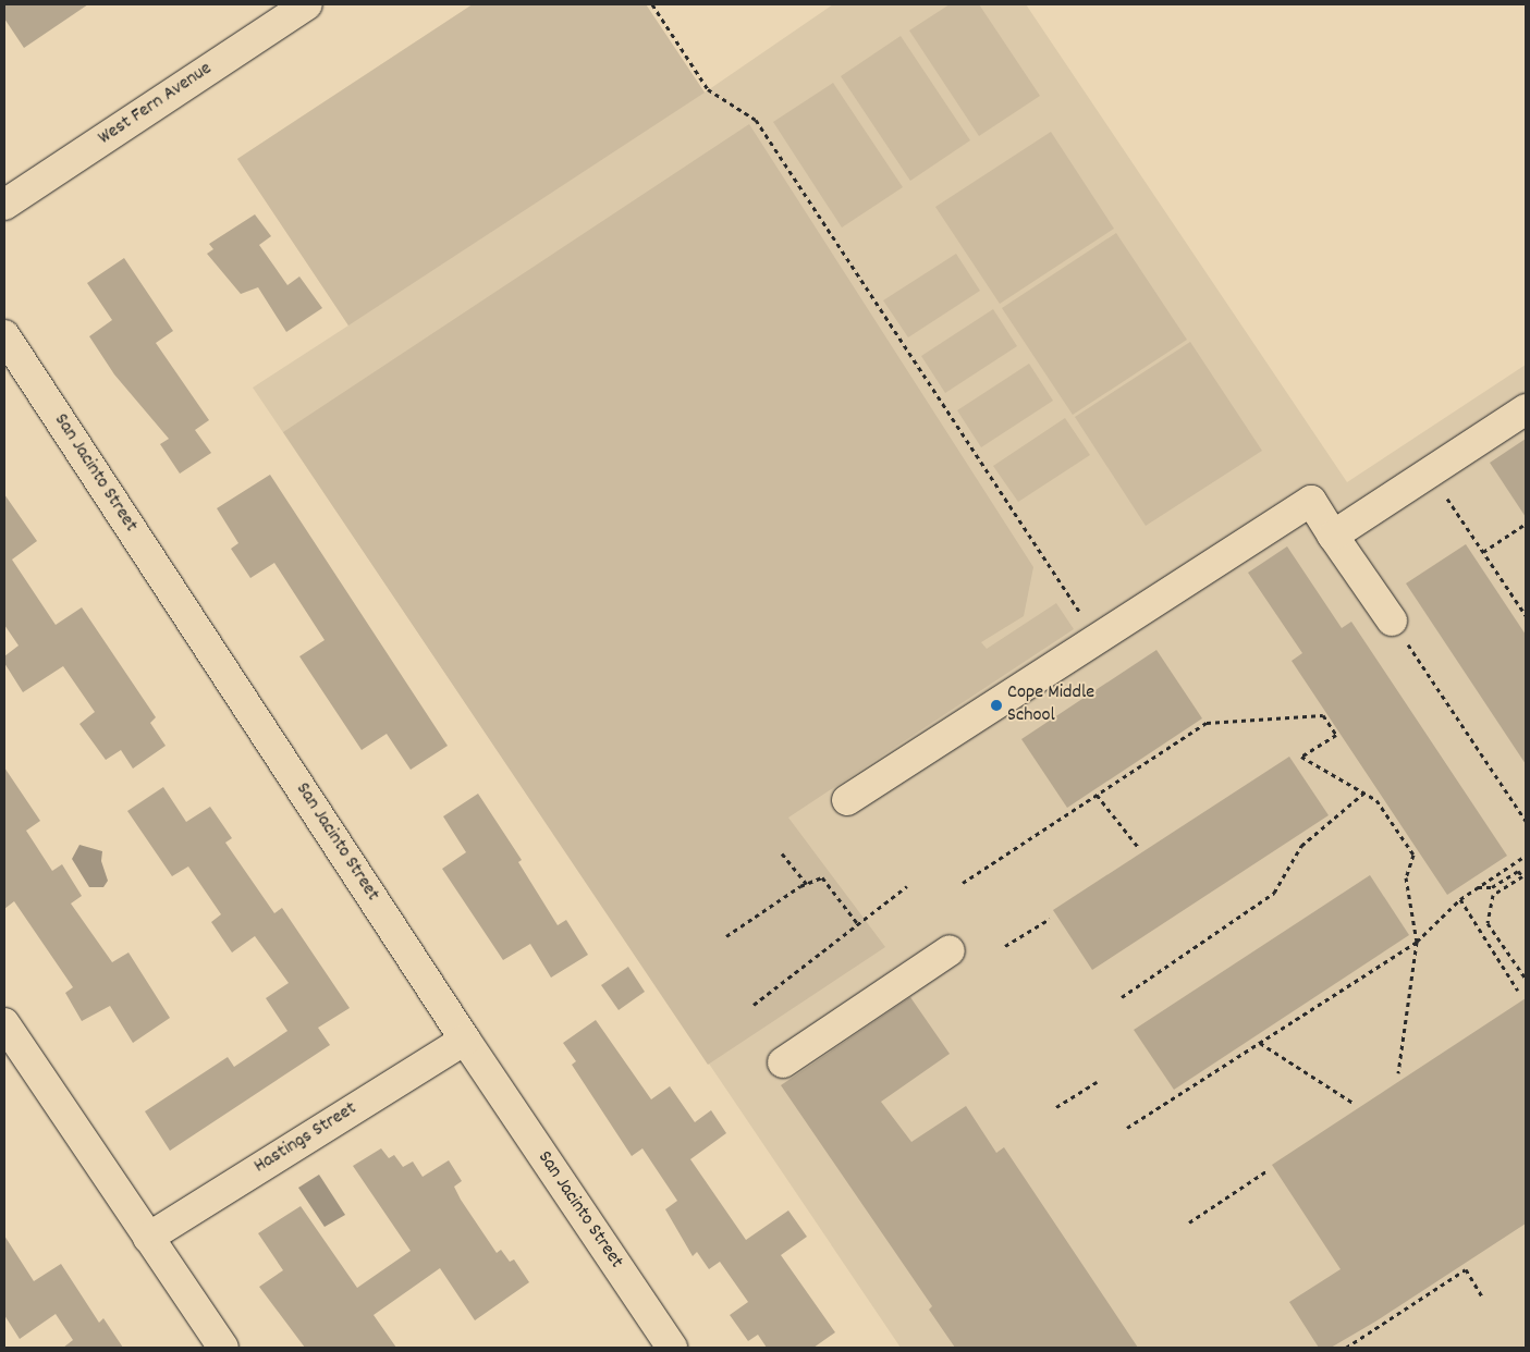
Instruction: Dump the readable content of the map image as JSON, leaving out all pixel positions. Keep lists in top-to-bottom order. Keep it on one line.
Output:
{"streets":{"street":["West Fern Avenue","San Jacinto Street","Hastings Street"]},"crossings":[["San Jacinto Street","Hastings Street"]],"places":["Cope Middle School"]}
